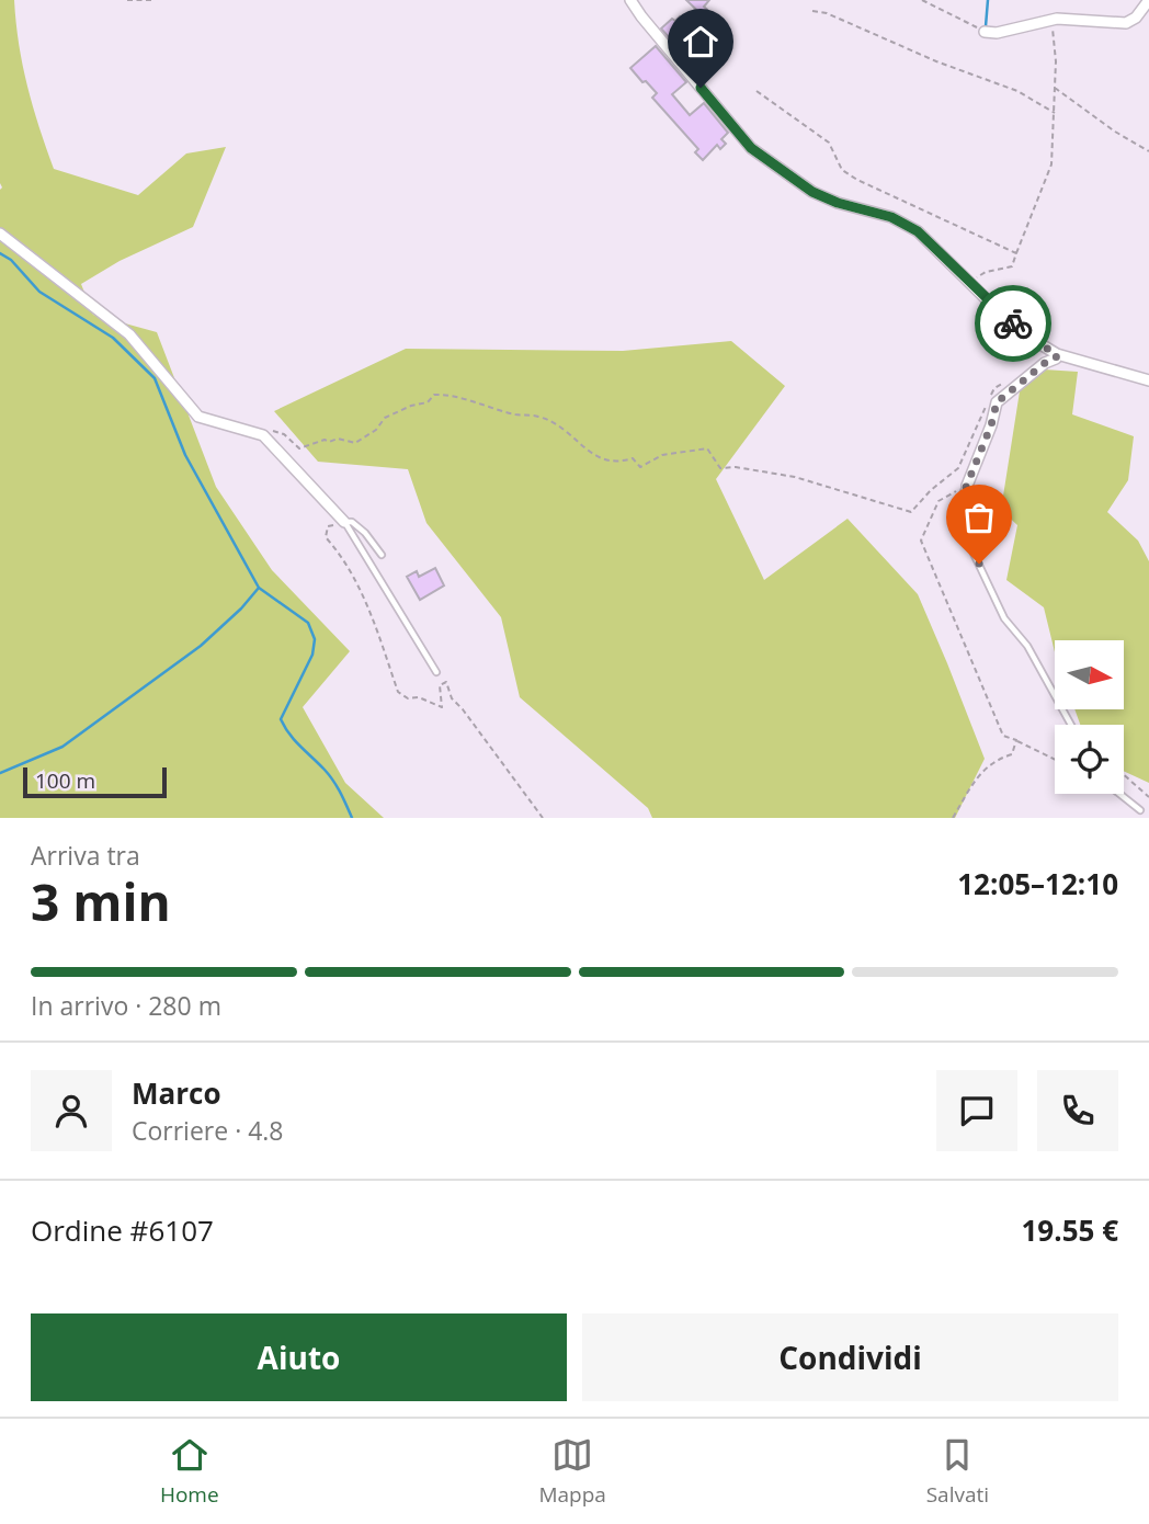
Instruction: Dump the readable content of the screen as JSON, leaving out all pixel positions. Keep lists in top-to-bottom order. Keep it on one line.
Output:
{"scale_bar":"100 m","north":"right","page":{"scale":"100 m","heading":["3 min","Arriva tra","12:05–12:10"],"panel":["Marco","Corriere · 4.8","Ordine #6107","19.55 €"],"bar":"In arrivo · 280 m","buttons":["Aiuto","Condividi"],"tabs":["Home","Mappa","Salvati"]}}
